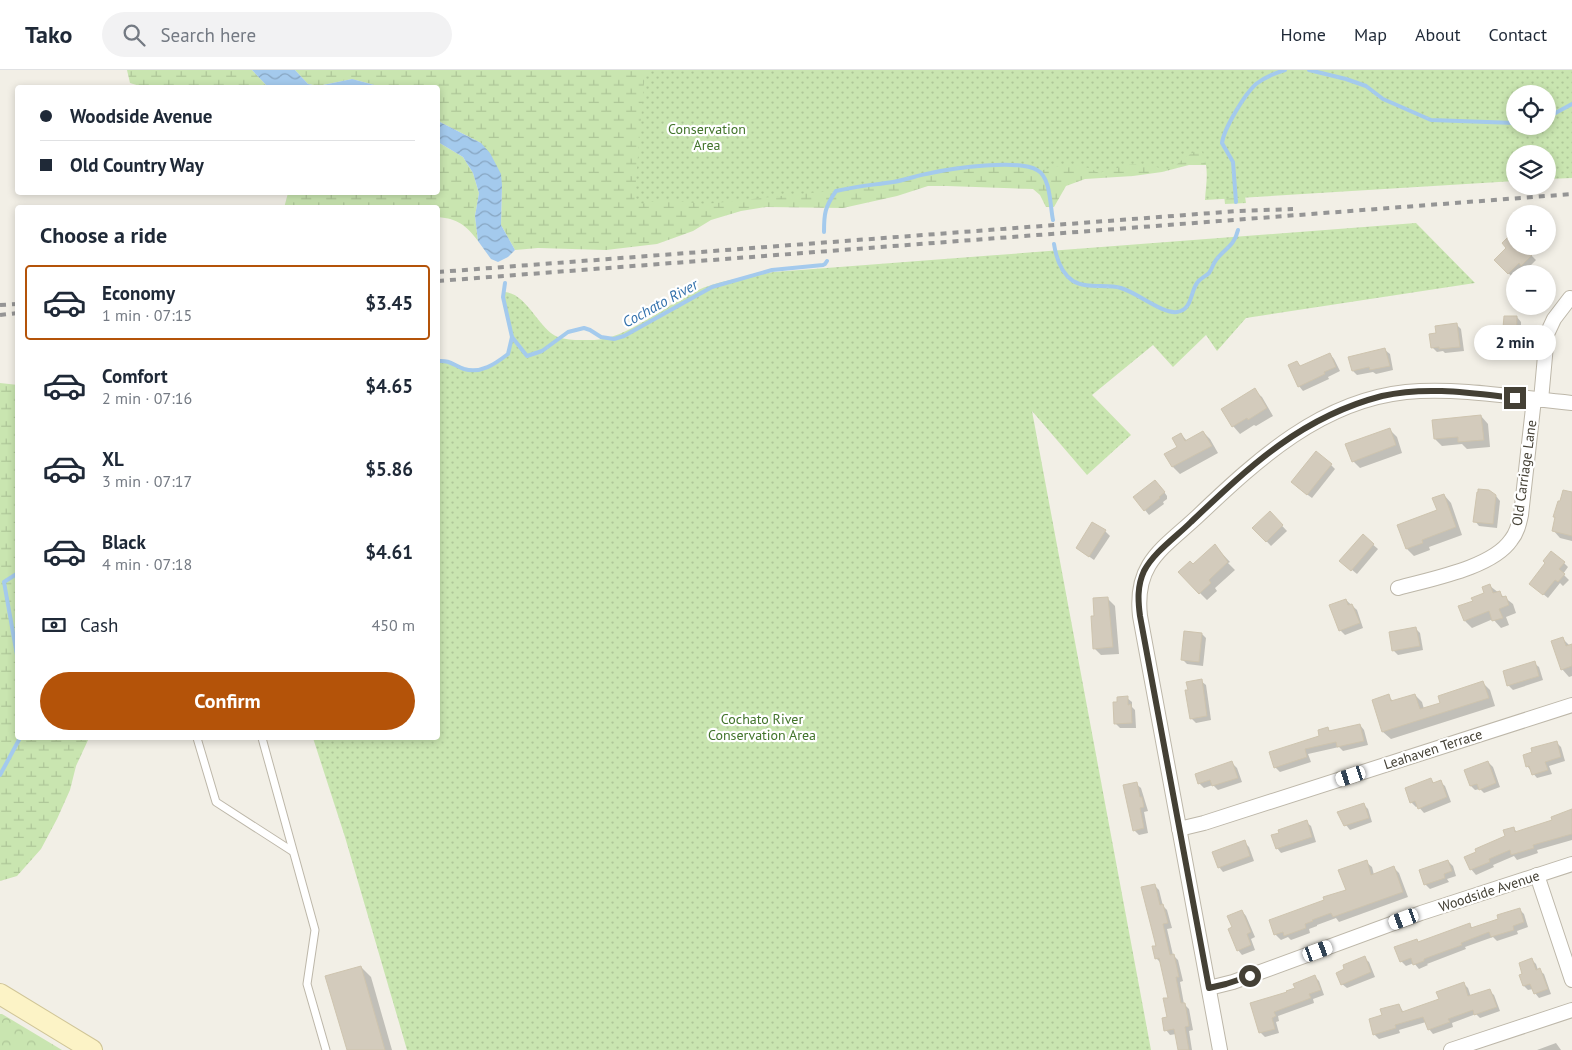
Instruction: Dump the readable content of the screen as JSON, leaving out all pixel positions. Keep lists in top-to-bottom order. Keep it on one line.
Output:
{"streets":{"street":["Old Carriage Lane","Leahaven Terrace","Woodside Avenue"]},"water":["Cochato River"],"parks":["Conservation Area","Cochato River Conservation Area"],"page":{"header":"Tako","search":"Search here","nav":["Home","Map","About","Contact"],"map_buttons":["+","−"],"banner":["Woodside Avenue","Old Country Way"],"heading":"Choose a ride","list":[{"name":"Economy","note":"1 min · 07:15","value":"$3.45"},{"name":"Comfort","note":"2 min · 07:16","value":"$4.65"},{"name":"XL","note":"3 min · 07:17","value":"$5.86"},{"name":"Black","note":"4 min · 07:18","value":"$4.61"}],"bubble":"2 min","pay":["Cash","450 m"],"buttons":"Confirm"}}
